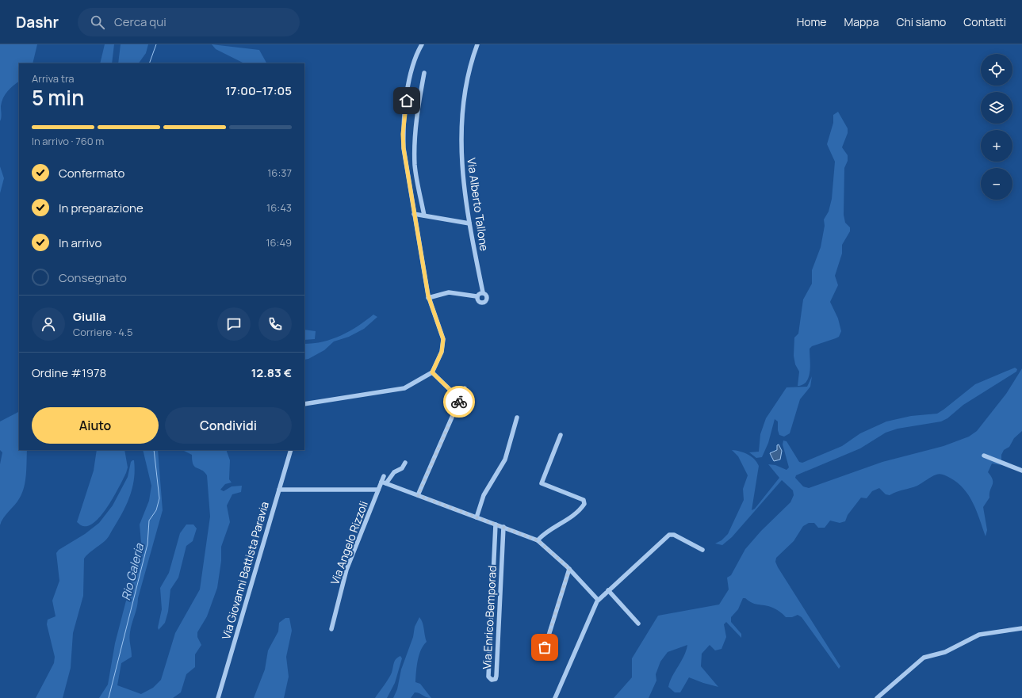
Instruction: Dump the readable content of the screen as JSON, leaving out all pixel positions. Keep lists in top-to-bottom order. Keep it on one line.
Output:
{"streets":{"street":["Via Alberto Tallone","Via Angelo Rizzoli","Via Giovanni Battista Paravia","Via Enrico Bemporad"]},"water":["Rio Galeria"],"page":{"header":"Dashr","search":"Cerca qui","nav":["Home","Mappa","Chi siamo","Contatti"],"map_buttons":["+","−"],"heading":["5 min","Arriva tra","17:00–17:05"],"panel":["Giulia","Corriere · 4.5","Ordine #1978","12.83 €"],"bar":"In arrivo · 760 m","list":[["Confermato","16:37"],["In preparazione","16:43"],["In arrivo","16:49"],"Consegnato"],"buttons":["Aiuto","Condividi"]}}
